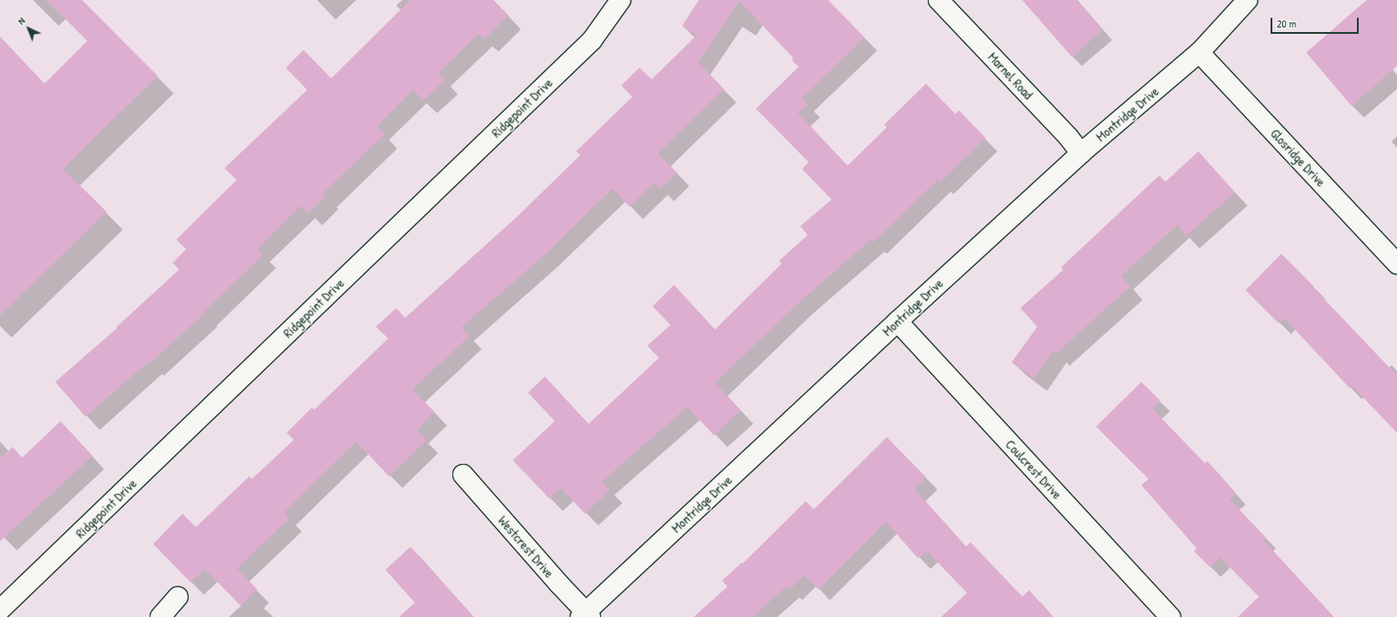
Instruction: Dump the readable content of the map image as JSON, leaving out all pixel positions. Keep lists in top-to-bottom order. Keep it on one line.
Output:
{"streets":{"street":["Marnel Road","Ridgepoint Drive","Montridge Drive","Glosridge Drive","Coulcrest Drive","Westcrest Drive"]},"crossings":[["Marnel Road","Montridge Drive"],["Montridge Drive","Glosridge Drive"],["Montridge Drive","Coulcrest Drive"],["Montridge Drive","Westcrest Drive"]],"scale_bar":"20 m","north":"top left"}
